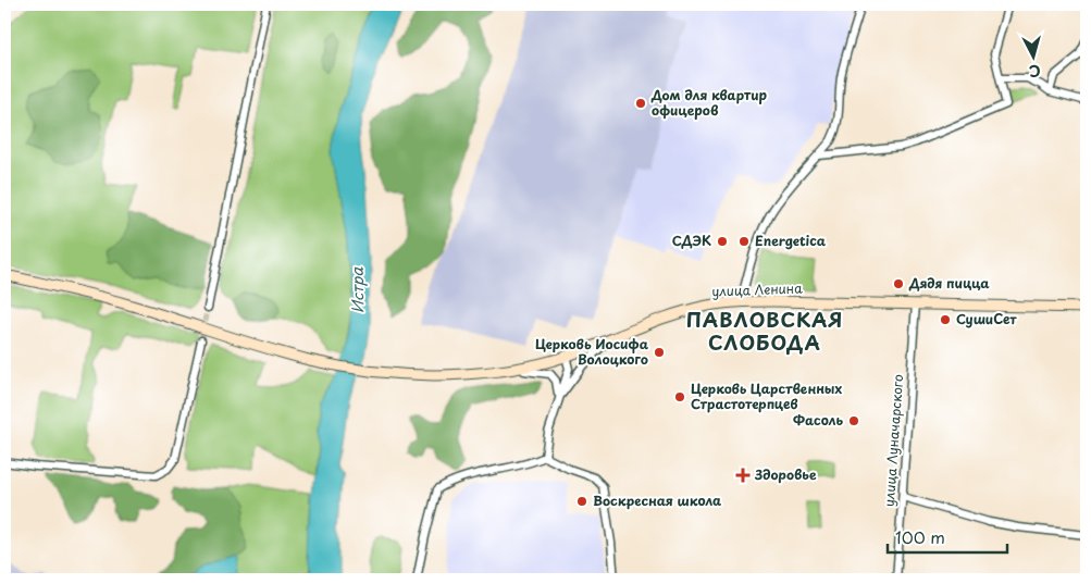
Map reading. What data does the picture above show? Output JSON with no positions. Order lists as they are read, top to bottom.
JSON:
{
  "streets": {
    "main road": ["улица Ленина"],
    "street": ["улица Луначарского"]
  },
  "crossings": [
    ["улица Ленина", "улица Луначарского"]
  ],
  "districts": ["ПАВЛОВСКАЯ СЛОБОДА"],
  "water": ["Истра"],
  "places": {
    "other": [
      "Дом для квартир офицеров",
      "СДЭК",
      "Energetica",
      "Дядя пицца",
      "СушиСет",
      "Церковь Иосифа Волоцкого",
      "Церковь Царственных Страстотерпцев",
      "Фасоль",
      "Воскресная школа"
    ],
    "health": ["Здоровье"]
  },
  "scale_bar": "100 m",
  "north": "bottom"
}
